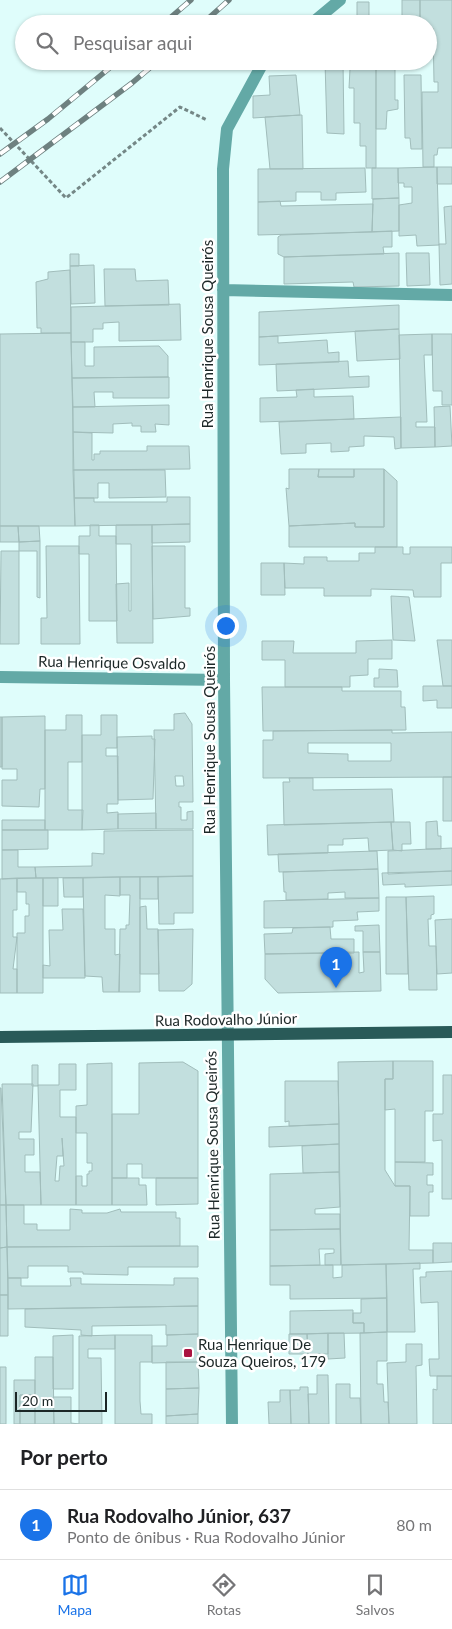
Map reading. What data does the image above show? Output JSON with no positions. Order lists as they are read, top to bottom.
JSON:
{
  "streets": {
    "main road": ["Rua Rodovalho Júnior"],
    "street": ["Rua Henrique Sousa Queirós", "Rua Henrique Osvaldo"]
  },
  "crossings": [
    ["Rua Henrique Sousa Queirós", "Rua Henrique Osvaldo"],
    ["Rua Henrique Sousa Queirós", "Rua Rodovalho Júnior"]
  ],
  "places": {
    "transit": ["Rua Henrique De Souza Queiros, 179"]
  },
  "scale_bar": "20 m",
  "page": {
    "search": "Pesquisar aqui",
    "pins": "1",
    "scale": "20 m",
    "heading": "Por perto",
    "list": [
      {
        "mark": "1",
        "name": "Rua Rodovalho Júnior, 637",
        "note": "Ponto de ônibus · Rua Rodovalho Júnior",
        "value": "80 m"
      }
    ],
    "nav": ["Mapa", "Rotas", "Salvos"]
  }
}
